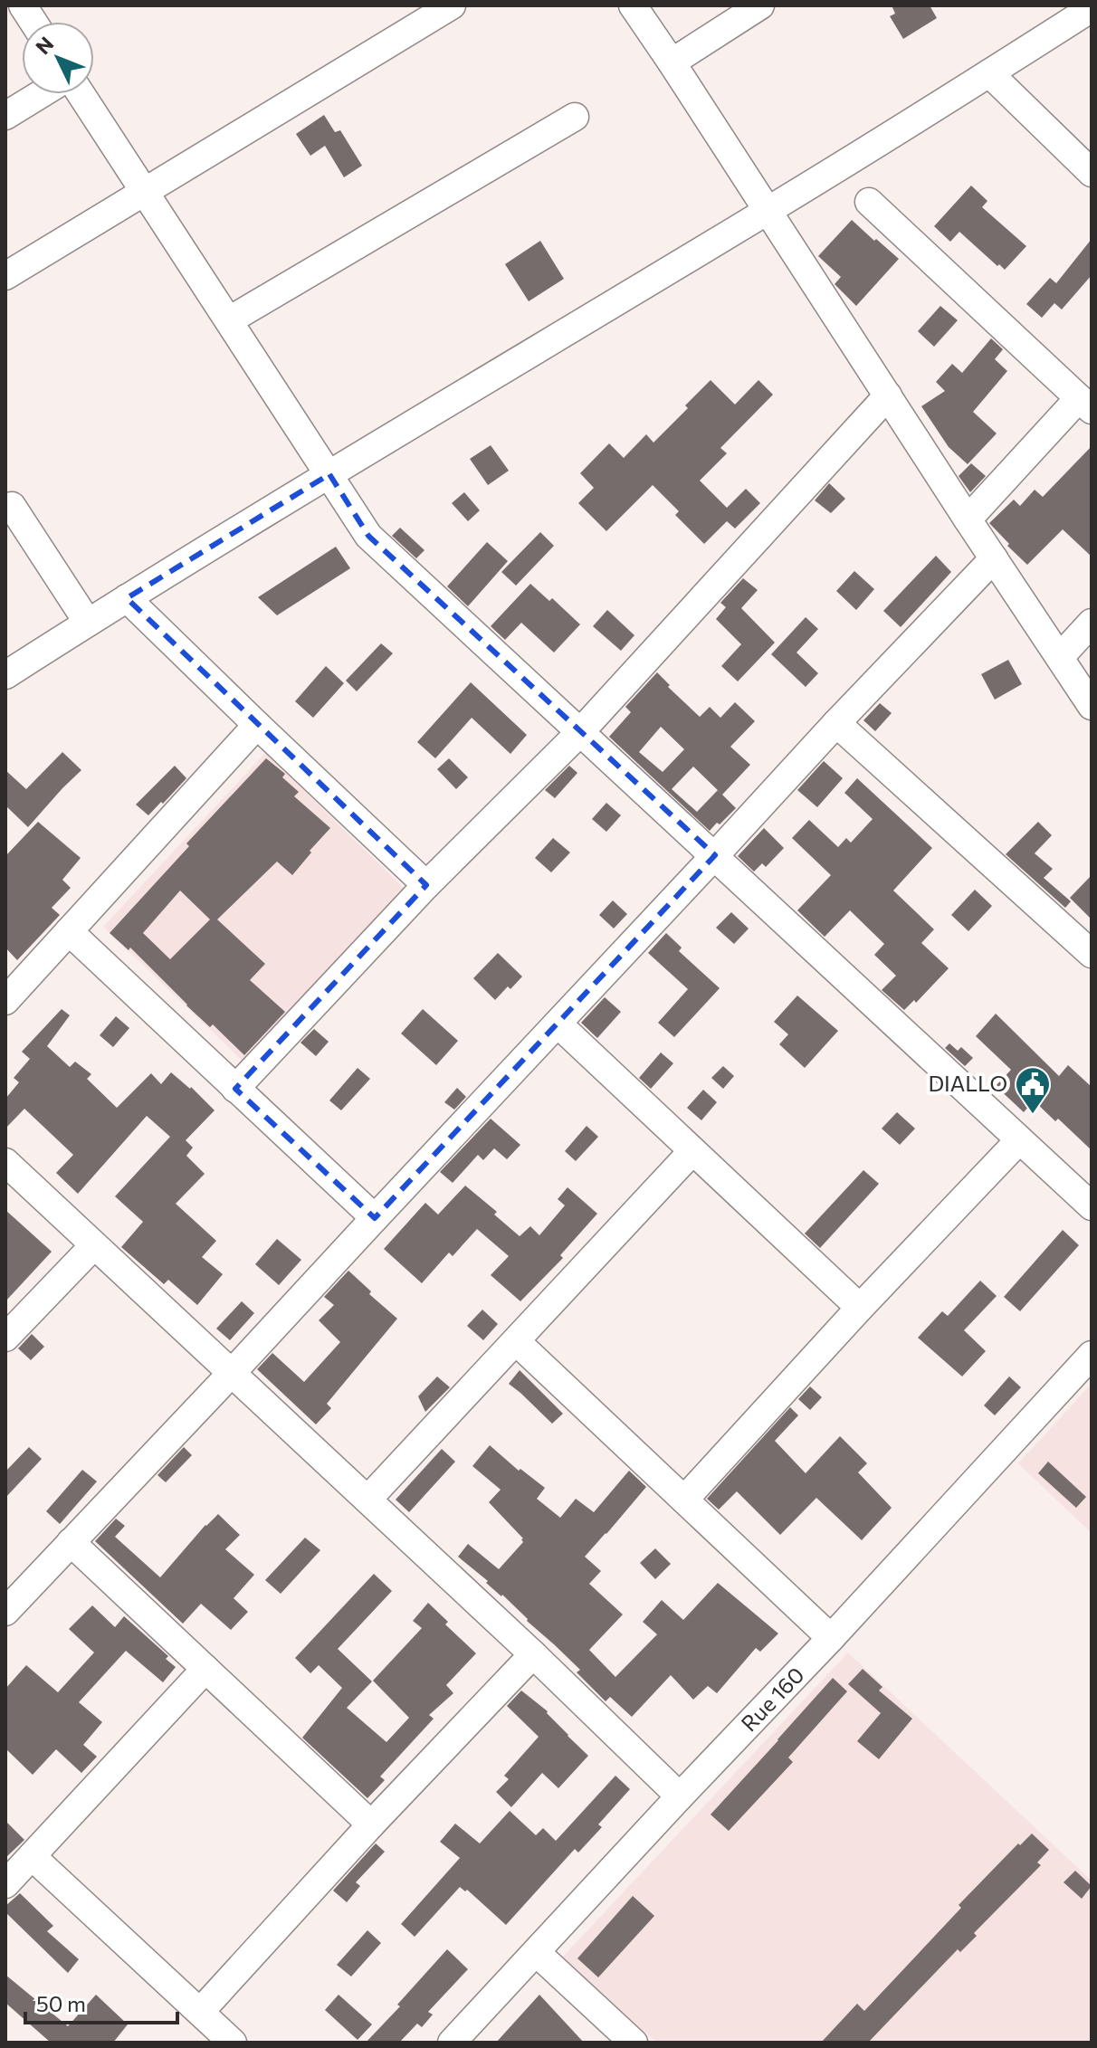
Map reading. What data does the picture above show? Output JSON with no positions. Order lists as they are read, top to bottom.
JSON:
{
  "streets": {
    "street": ["Rue 160"]
  },
  "places": {
    "public building": ["DIALLO"]
  },
  "scale_bar": "50 m",
  "north": "top left"
}
